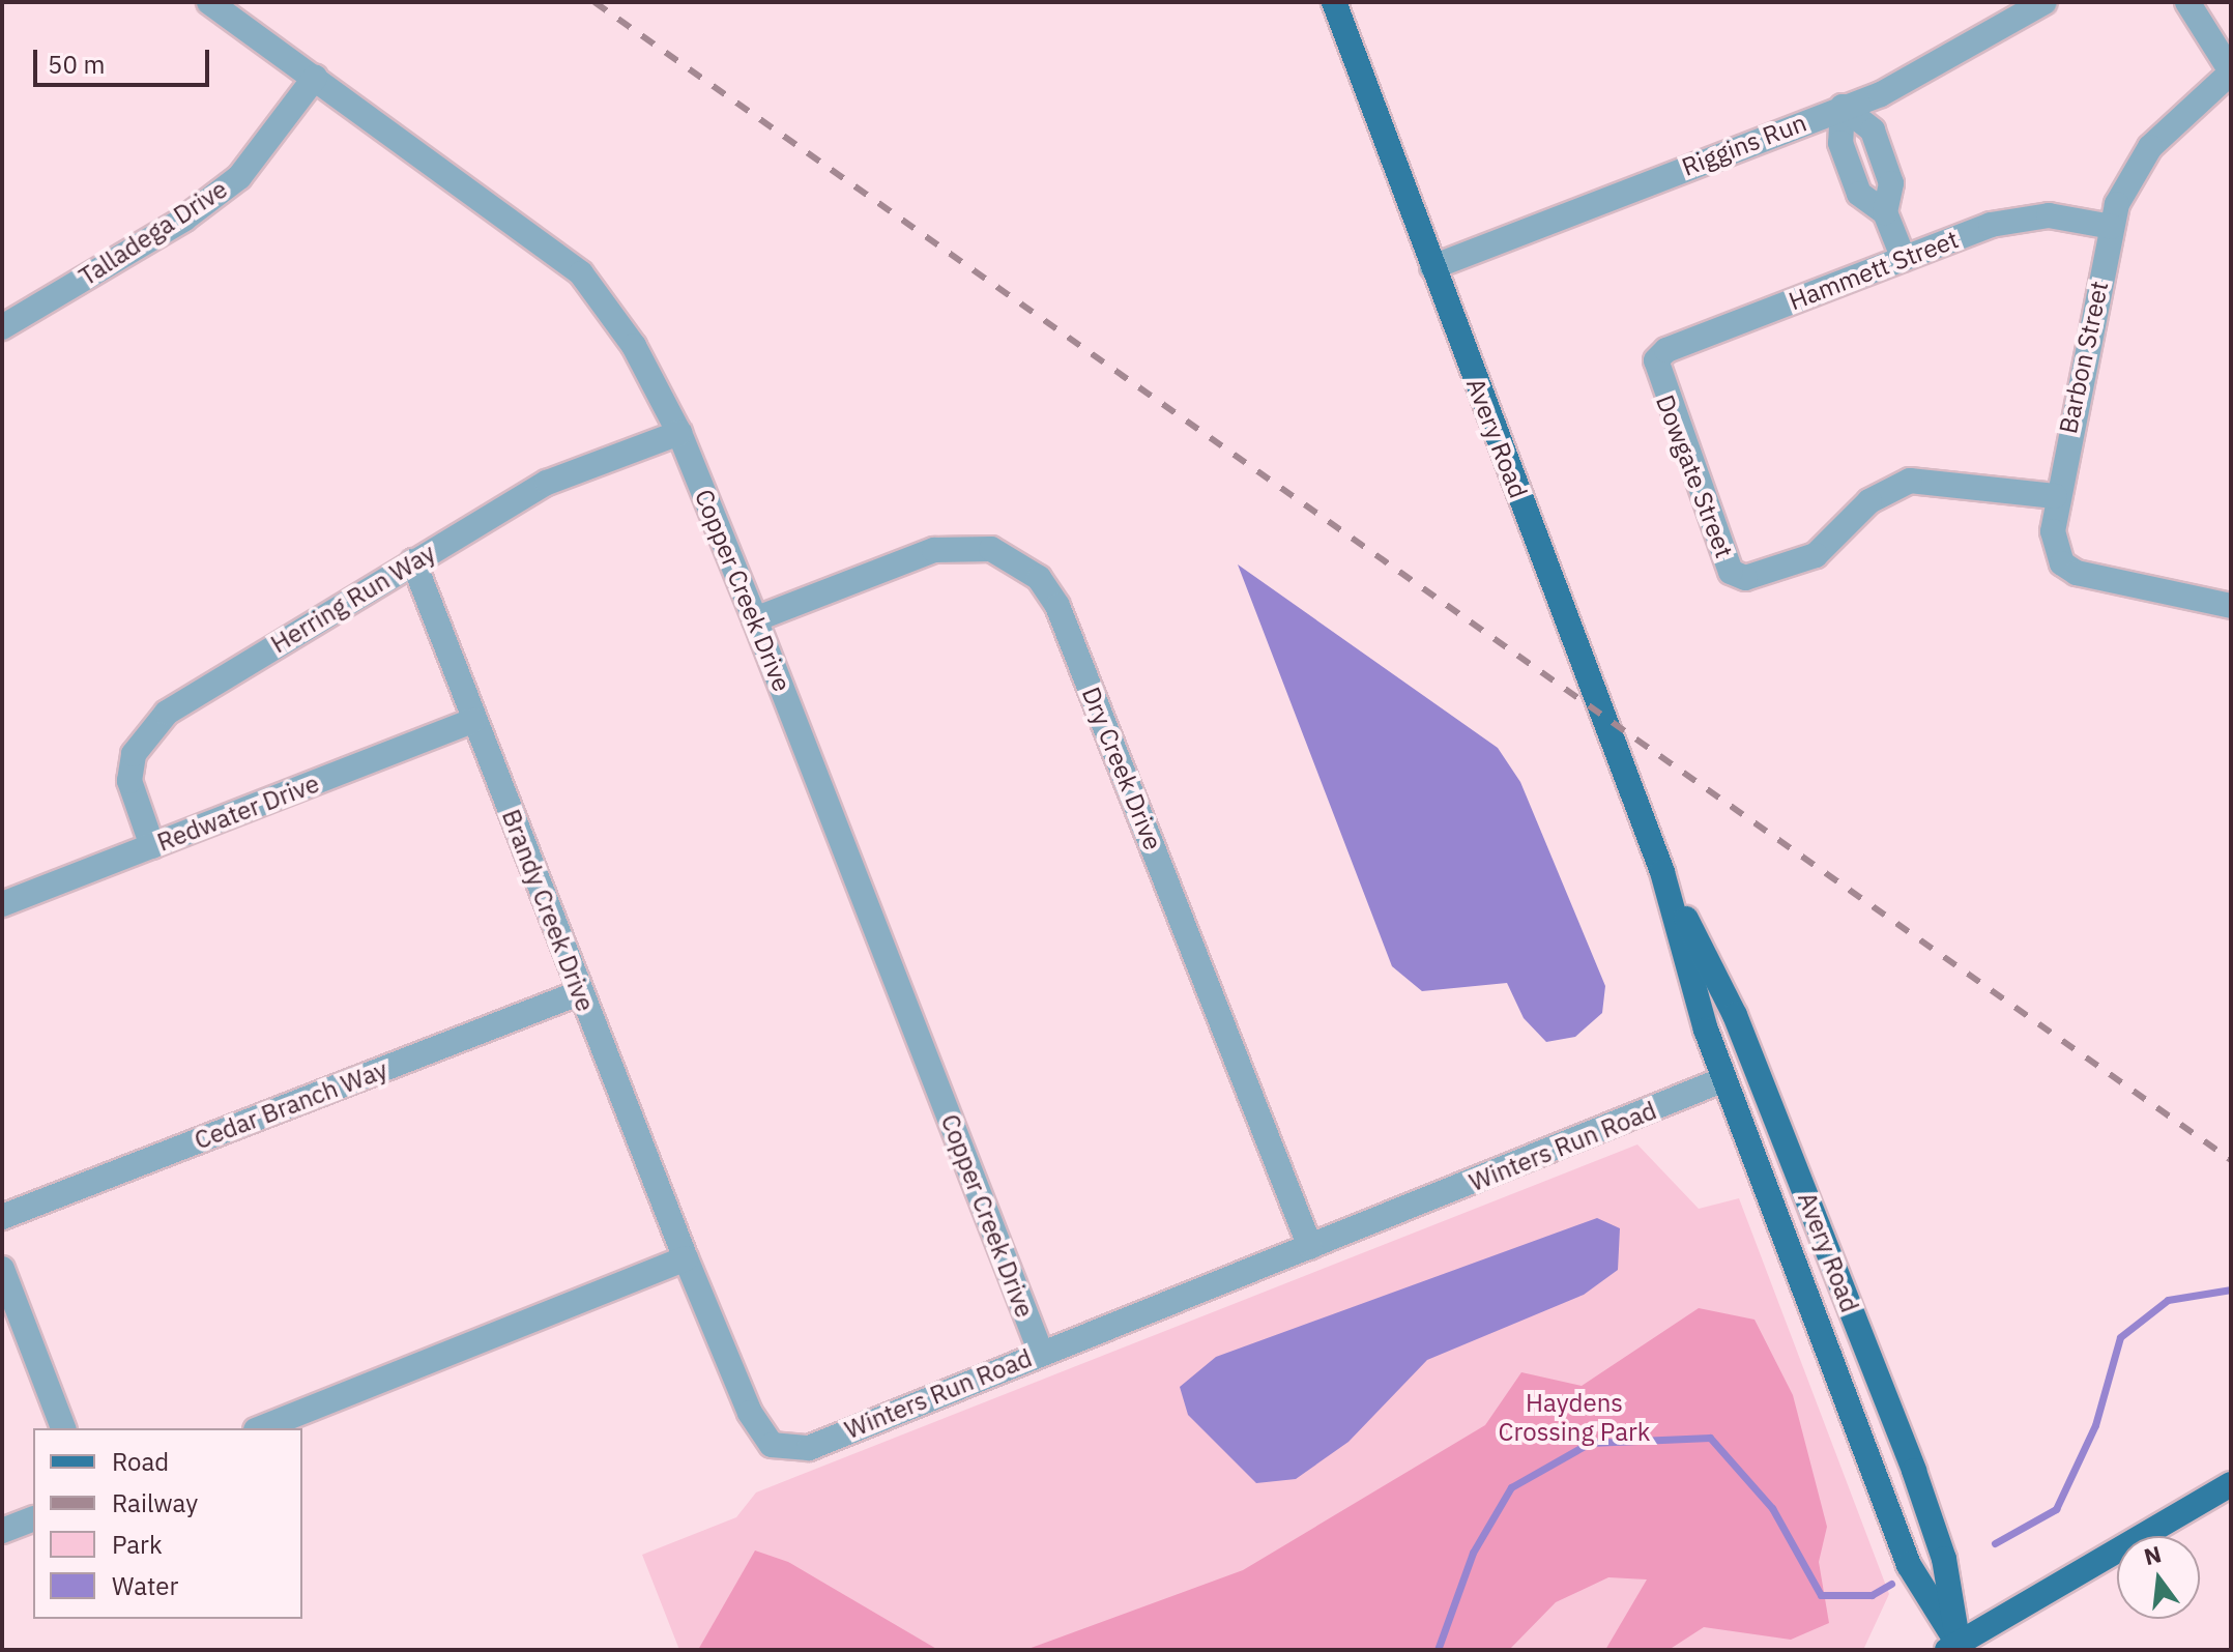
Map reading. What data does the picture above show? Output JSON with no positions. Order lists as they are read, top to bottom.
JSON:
{
  "streets": {
    "main road": ["Avery Road"],
    "street": [
      "Riggins Run",
      "Talladega Drive",
      "Hammett Street",
      "Barbon Street",
      "Dowgate Street",
      "Copper Creek Drive",
      "Herring Run Way",
      "Dry Creek Drive",
      "Redwater Drive",
      "Brandy Creek Drive",
      "Cedar Branch Way",
      "Winters Run Road"
    ]
  },
  "crossings": [
    ["Riggins Run", "Avery Road"],
    ["Talladega Drive", "Copper Creek Drive"],
    ["Hammett Street", "Barbon Street"],
    ["Hammett Street", "Dowgate Street"],
    ["Barbon Street", "Dowgate Street"],
    ["Avery Road", "Winters Run Road"],
    ["Copper Creek Drive", "Herring Run Way"],
    ["Copper Creek Drive", "Dry Creek Drive"],
    ["Copper Creek Drive", "Winters Run Road"],
    ["Herring Run Way", "Redwater Drive"],
    ["Herring Run Way", "Brandy Creek Drive"],
    ["Dry Creek Drive", "Winters Run Road"],
    ["Redwater Drive", "Brandy Creek Drive"],
    ["Brandy Creek Drive", "Cedar Branch Way"],
    ["Brandy Creek Drive", "Winters Run Road"]
  ],
  "parks": ["Haydens Crossing Park"],
  "legend": [
    "Road",
    "Railway",
    "Park",
    "Water"
  ],
  "scale_bar": "50 m",
  "north": "top"
}
